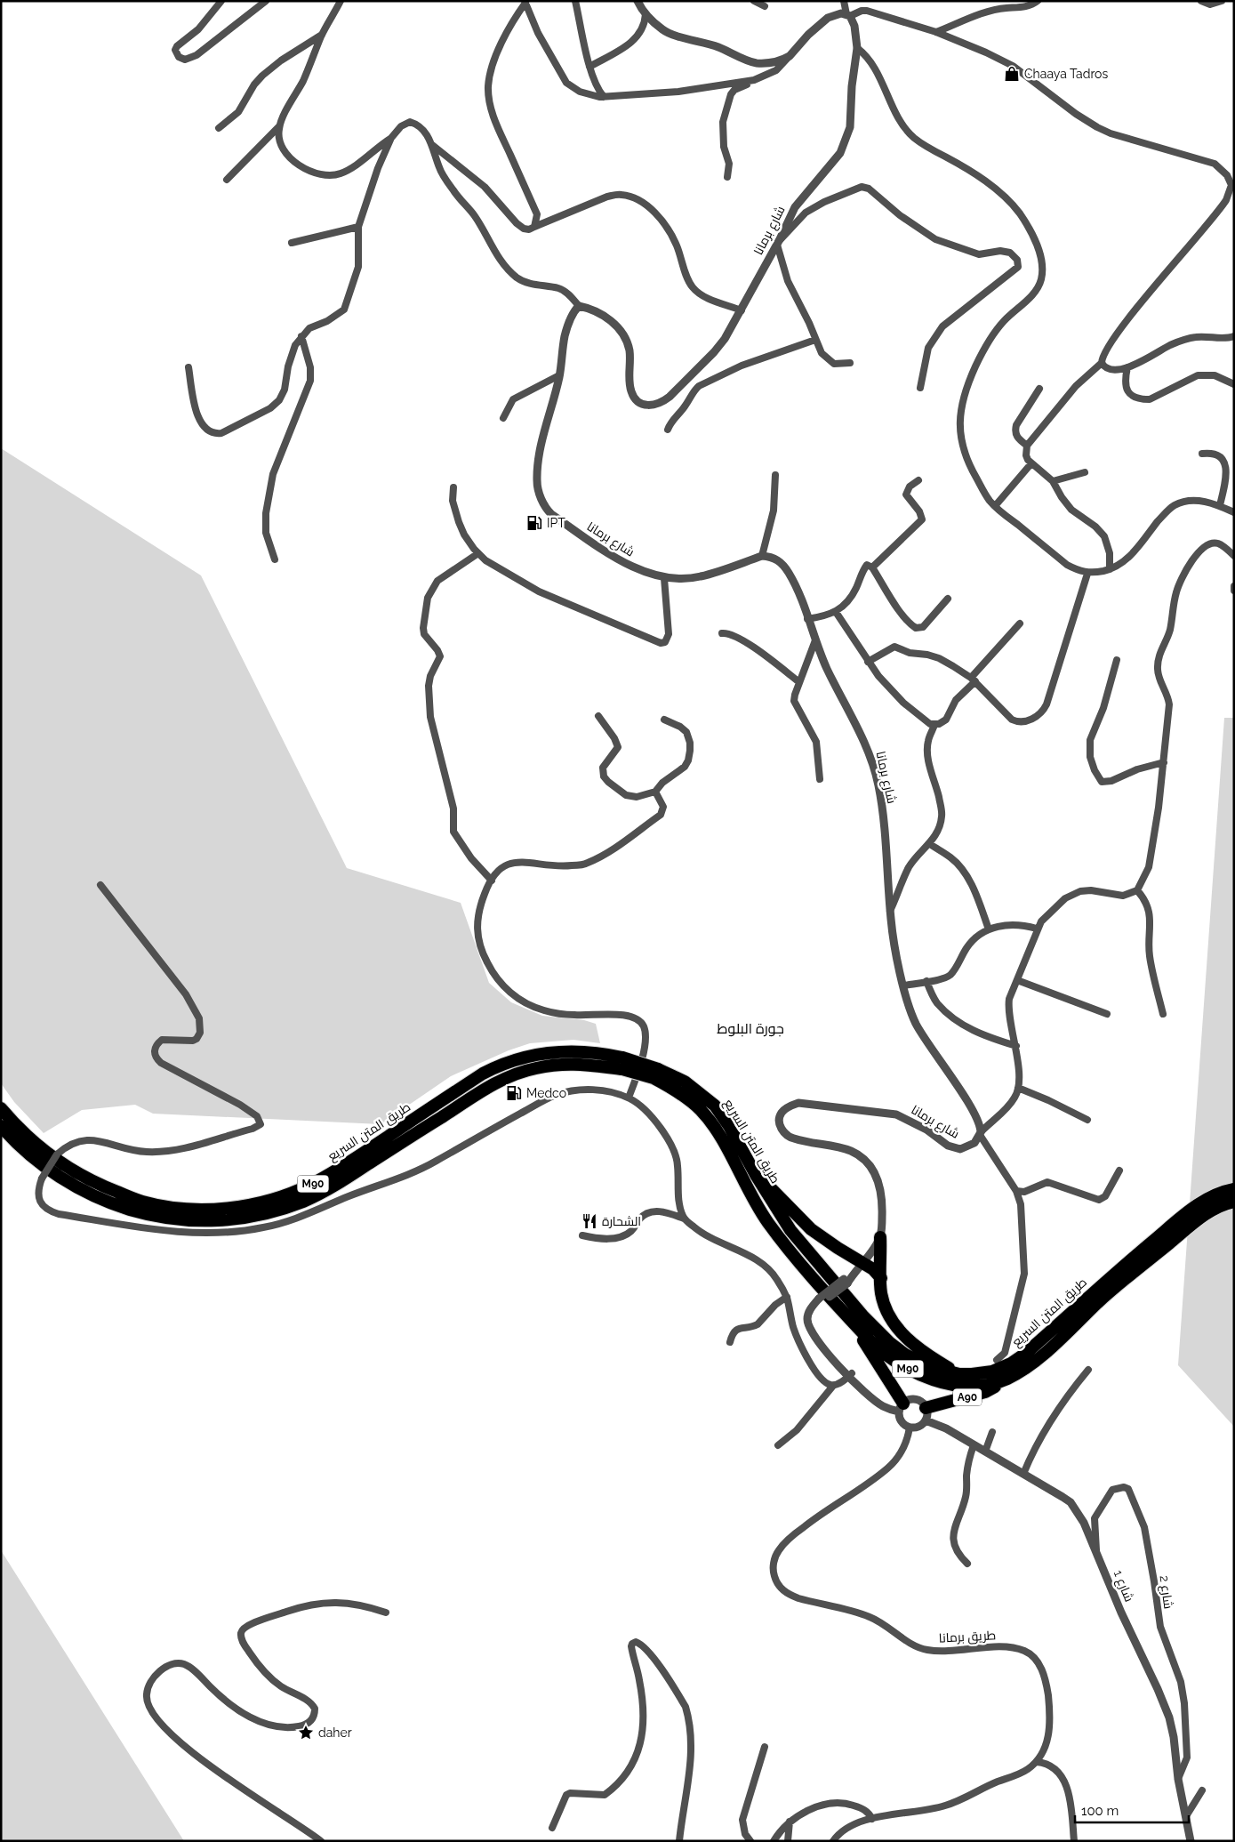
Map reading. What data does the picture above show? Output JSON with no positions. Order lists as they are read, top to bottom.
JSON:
{
  "streets": {
    "highway": ["طريق المتن السريع", "M90", "A90"],
    "street": [
      "شارع برمانا",
      "شارع 1",
      "شارع 2",
      "طريق برمانا"
    ]
  },
  "crossings": [
    ["طريق المتن السريع", "A90"],
    ["A90", "شارع 1"],
    ["A90", "طريق برمانا"],
    ["شارع 1", "شارع 2"],
    ["شارع 1", "طريق برمانا"]
  ],
  "districts": ["جورة البلوط"],
  "places": {
    "shop": ["Chaaya Tadros"],
    "fuel station": ["IPT", "Medco"],
    "restaurant": ["الشحارة"],
    "place": ["daher"]
  },
  "scale_bar": "100 m"
}
